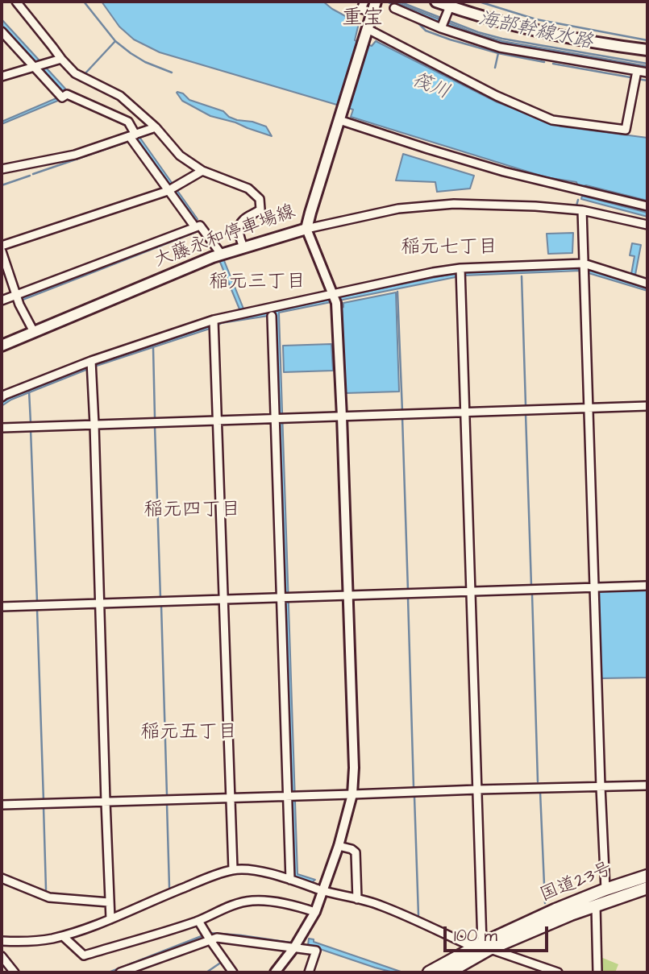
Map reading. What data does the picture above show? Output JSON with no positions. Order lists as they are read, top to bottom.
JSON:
{
  "streets": {
    "highway": ["国道23号"],
    "main road": ["大藤永和停車場線"]
  },
  "districts": [
    "重宝",
    "稲元七丁目",
    "稲元三丁目",
    "稲元四丁目",
    "稲元五丁目"
  ],
  "water": ["海部幹線水路", "筏川"],
  "scale_bar": "100 m"
}
